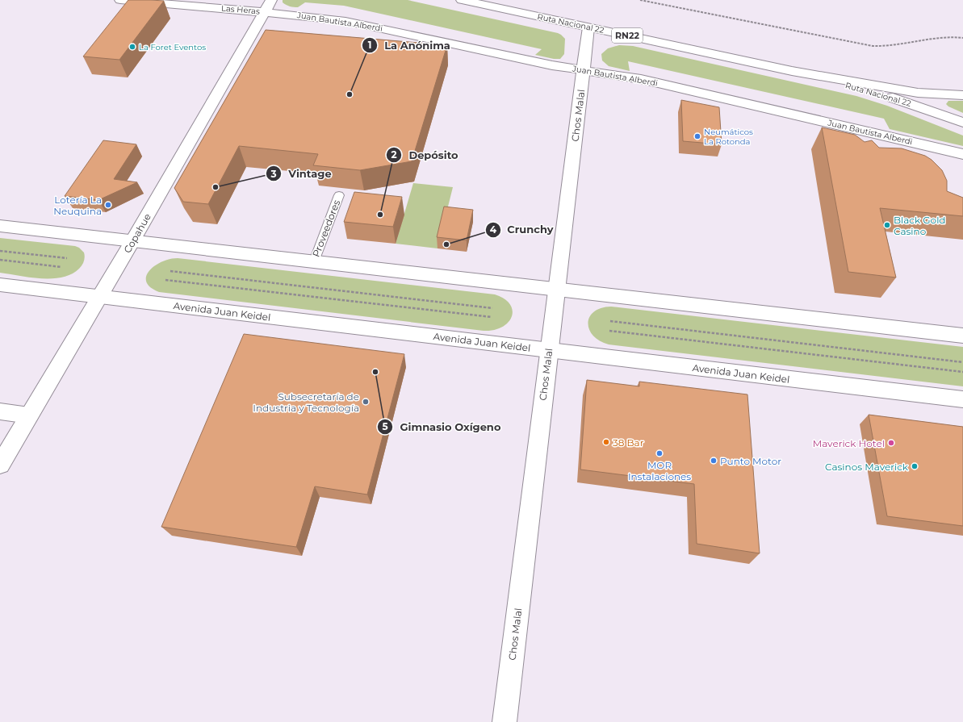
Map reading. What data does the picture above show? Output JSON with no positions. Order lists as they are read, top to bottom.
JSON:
{
  "streets": {
    "main road": [
      "Las Heras",
      "Juan Bautista Alberdi",
      "Ruta Nacional 22",
      "RN22",
      "Chos Malal",
      "Copahue",
      "Avenida Juan Keidel"
    ],
    "lane": ["Proveedores"]
  },
  "crossings": [
    ["Las Heras", "Juan Bautista Alberdi"],
    ["Las Heras", "Copahue"],
    ["Juan Bautista Alberdi", "Chos Malal"],
    ["Juan Bautista Alberdi", "Copahue"],
    ["Ruta Nacional 22", "Chos Malal"],
    ["Chos Malal", "Avenida Juan Keidel"],
    ["Copahue", "Avenida Juan Keidel"]
  ],
  "places": [
    "La Foret Eventos",
    "La Anónima",
    "Neumáticos La Rotonda",
    "Vintage",
    "Lotería La Neuquina",
    "Depósito",
    "Black Gold Casino",
    "Crunchy",
    "Gimnasio Oxígeno",
    "Subsecretaría de Industria y Tecnología",
    "38 Bar",
    "Maverick Hotel",
    "MOR Instalaciones",
    "Punto Motor",
    "Casinos Maverick"
  ]
}
